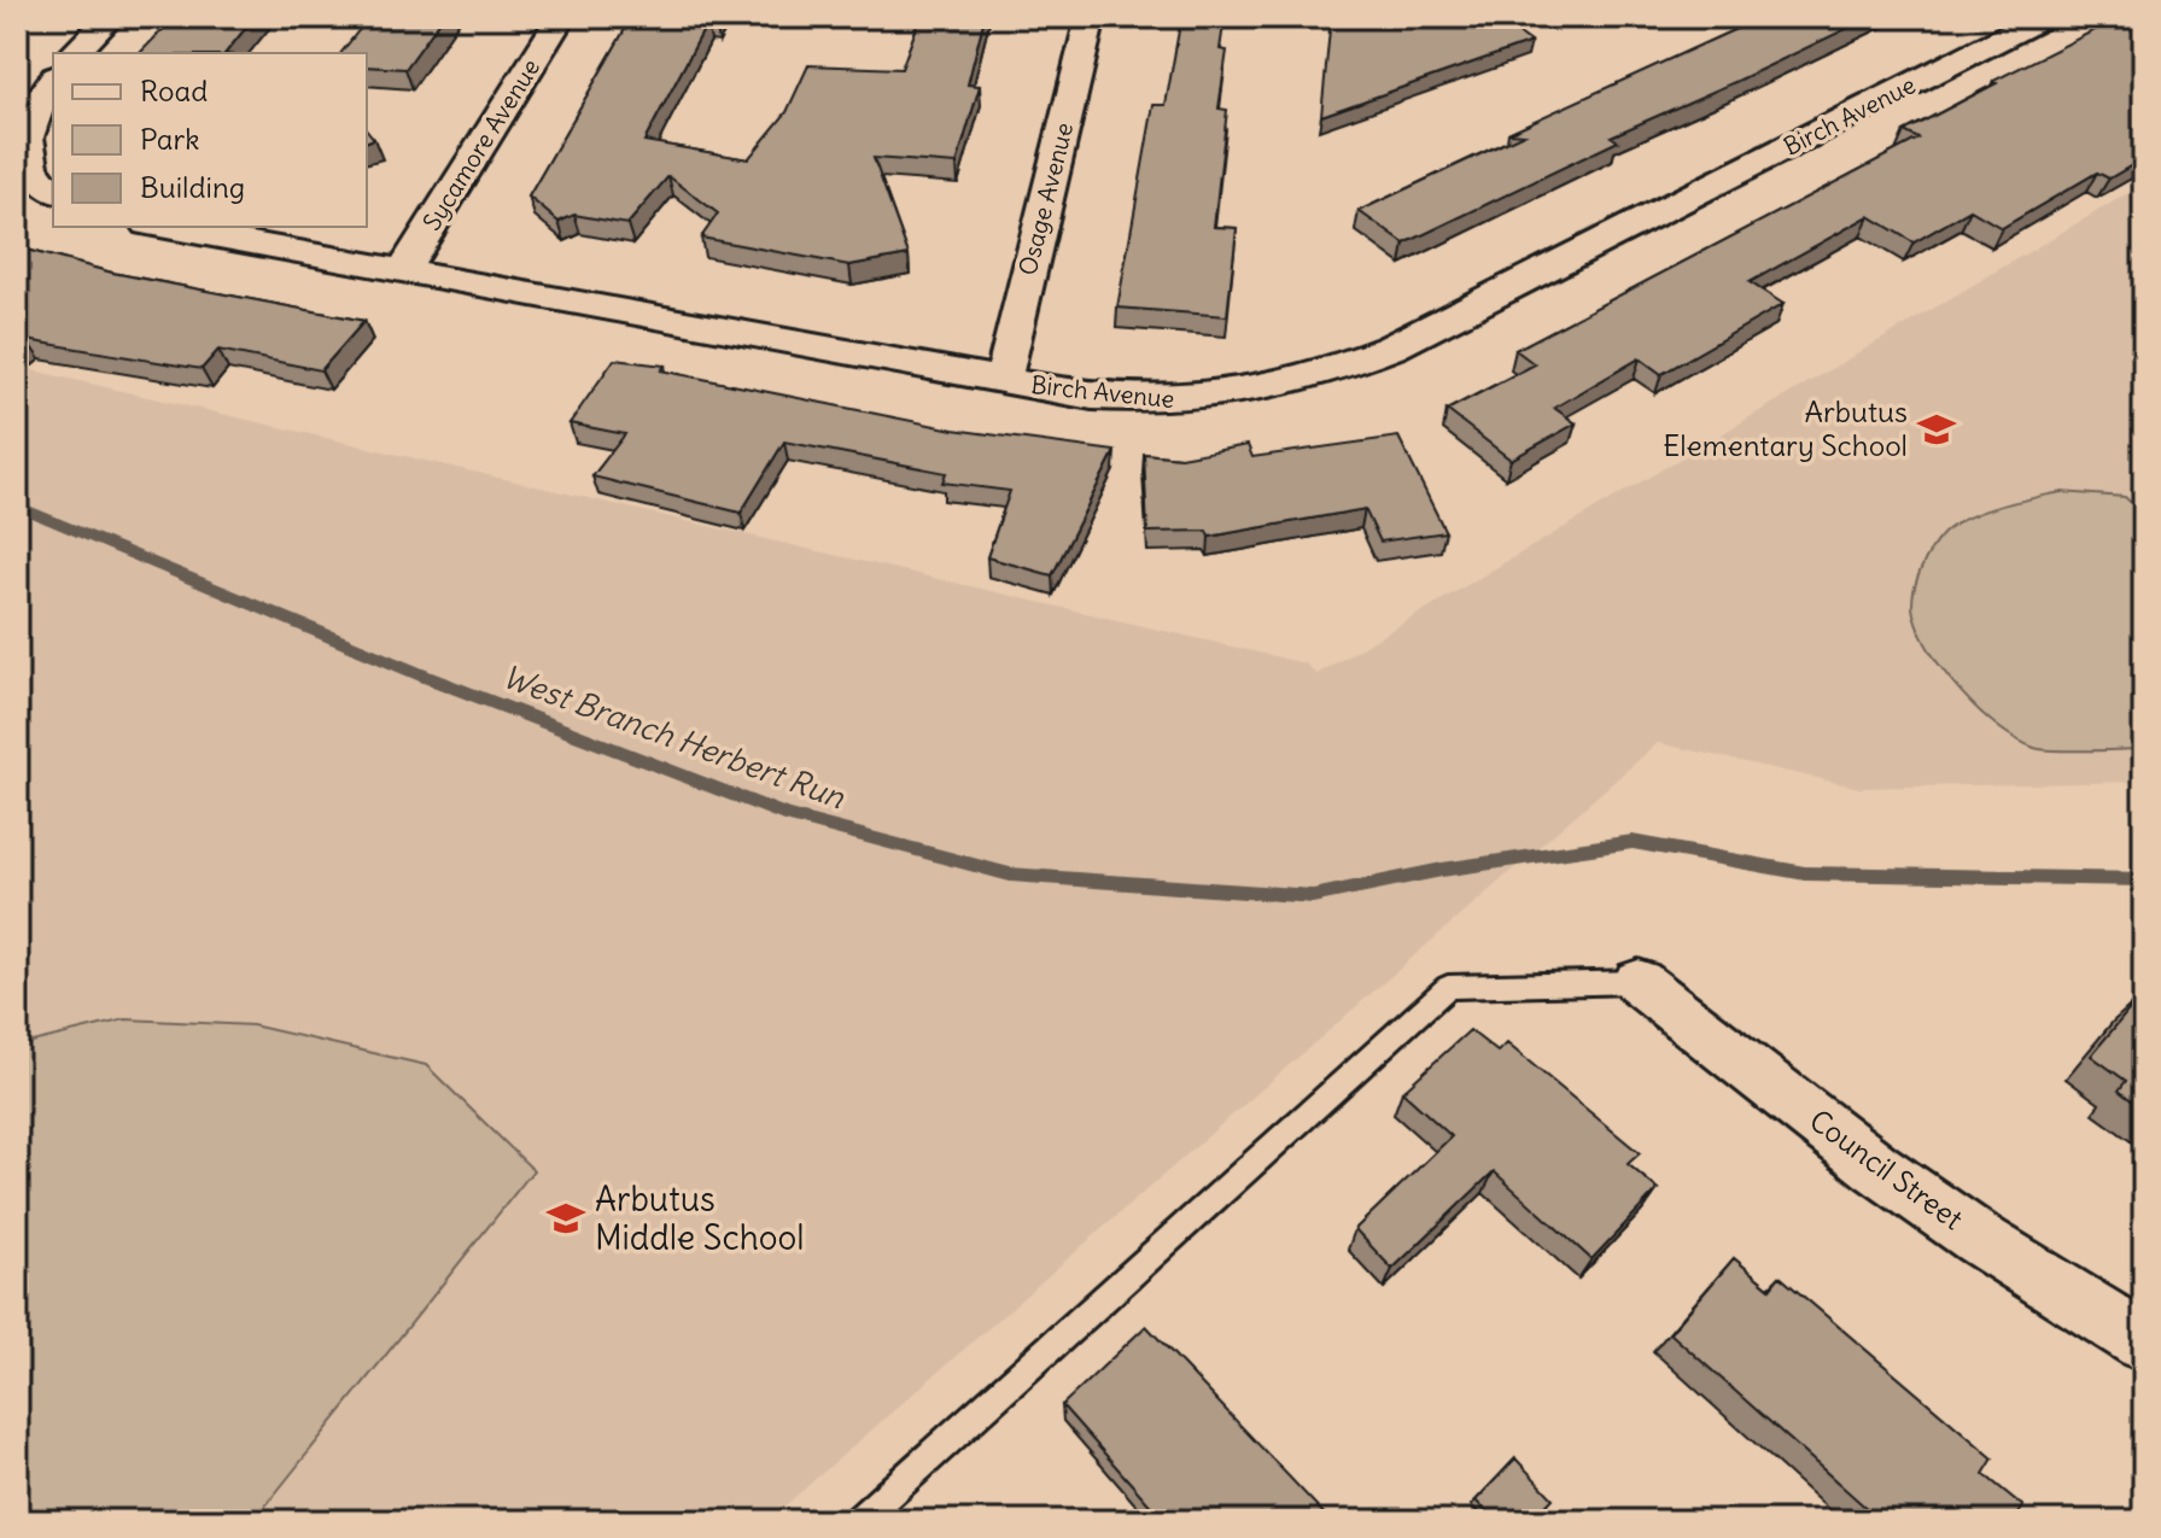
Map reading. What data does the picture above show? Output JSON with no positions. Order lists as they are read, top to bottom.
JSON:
{
  "streets": {
    "street": [
      "Birch Avenue",
      "Sycamore Avenue",
      "Osage Avenue",
      "Council Street"
    ]
  },
  "crossings": [
    ["Birch Avenue", "Sycamore Avenue"],
    ["Birch Avenue", "Osage Avenue"]
  ],
  "water": ["West Branch Herbert Run"],
  "places": {
    "school or university": ["Arbutus Elementary School", "Arbutus Middle School"]
  },
  "legend": ["Road", "Park", "Building"]
}
